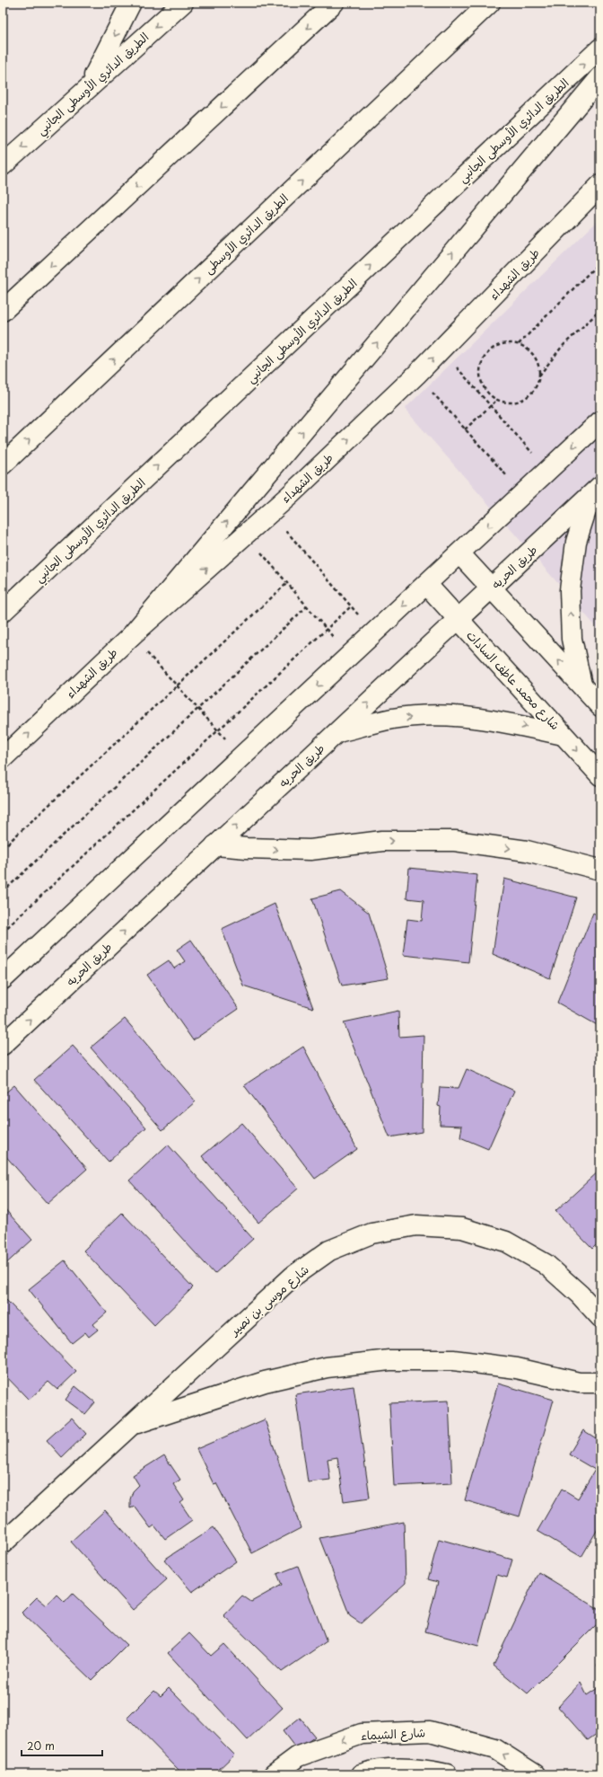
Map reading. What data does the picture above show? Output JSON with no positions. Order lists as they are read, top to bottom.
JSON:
{
  "streets": {
    "main road": [
      "الطريق الدائري الأوسطى الجانبي",
      "الطريق الدائري الأوسطى",
      "طريق الشهداء",
      "طريق الحريه",
      "شارع محمد عاطف السادات",
      "شارع موسى بن نصير",
      "شارع الشيماء"
    ]
  },
  "crossings": [
    ["طريق الحريه", "شارع محمد عاطف السادات"]
  ],
  "scale_bar": "20 m"
}
